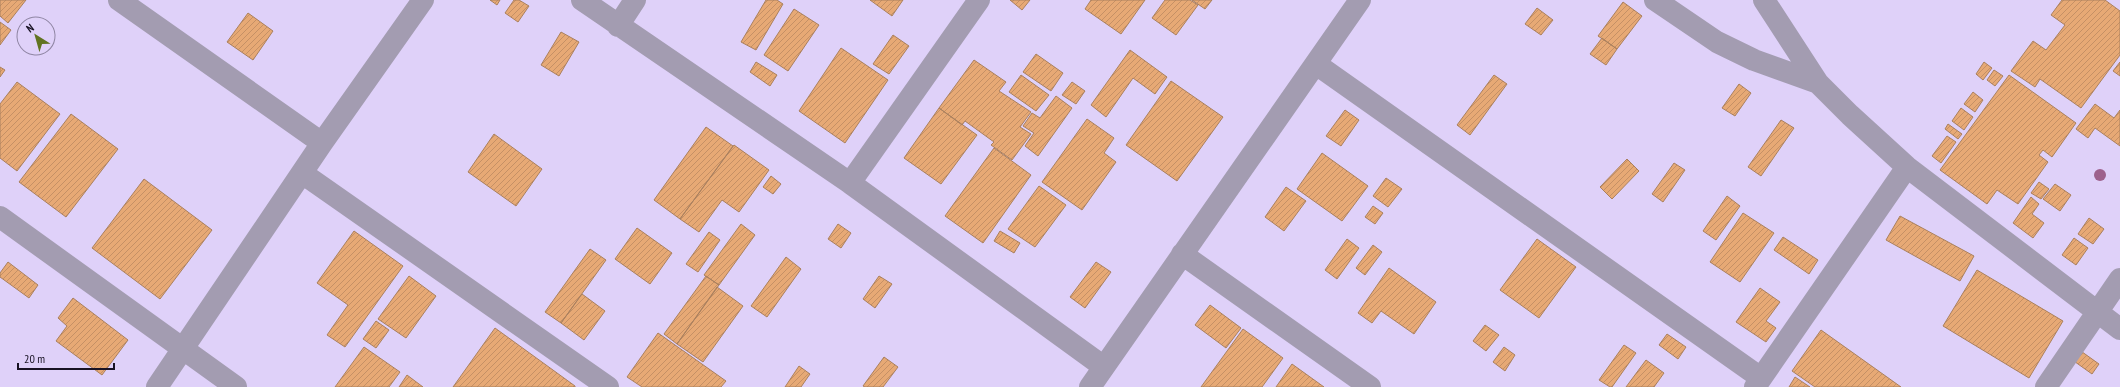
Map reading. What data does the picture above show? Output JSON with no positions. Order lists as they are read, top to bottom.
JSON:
{
  "scale_bar": "20 m",
  "north": "top left"
}
